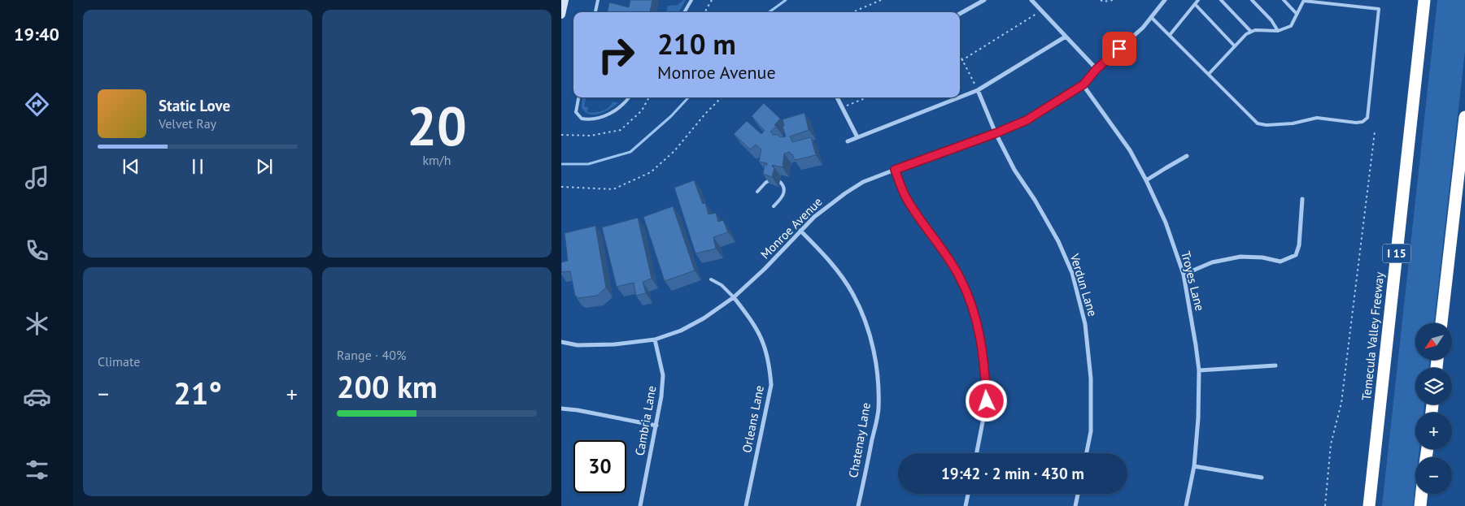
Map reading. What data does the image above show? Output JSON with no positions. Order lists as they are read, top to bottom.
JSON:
{
  "streets": {
    "highway": ["I 15", "Temecula Valley Freeway"],
    "street": [
      "Monroe Avenue",
      "Troyes Lane",
      "Verdun Lane",
      "Orleans Lane",
      "Cambria Lane",
      "Chatenay Lane"
    ]
  },
  "crossings": [
    ["Monroe Avenue", "Troyes Lane"],
    ["Monroe Avenue", "Verdun Lane"],
    ["Monroe Avenue", "Orleans Lane"],
    ["Monroe Avenue", "Cambria Lane"],
    ["Monroe Avenue", "Chatenay Lane"]
  ],
  "north": "bottom left",
  "page": {
    "tabs": "19:40",
    "tile": [
      ["20", "km/h"],
      "Climate",
      ["Range · 40%", "200 km"]
    ],
    "turn": ["210 m", "Monroe Avenue"],
    "song": ["Static Love", "Velvet Ray"],
    "map_buttons": ["+", "−"],
    "heat": ["−", "21°", "+"],
    "limit": "30",
    "trip": "19:42 · 2 min · 430 m"
  }
}
